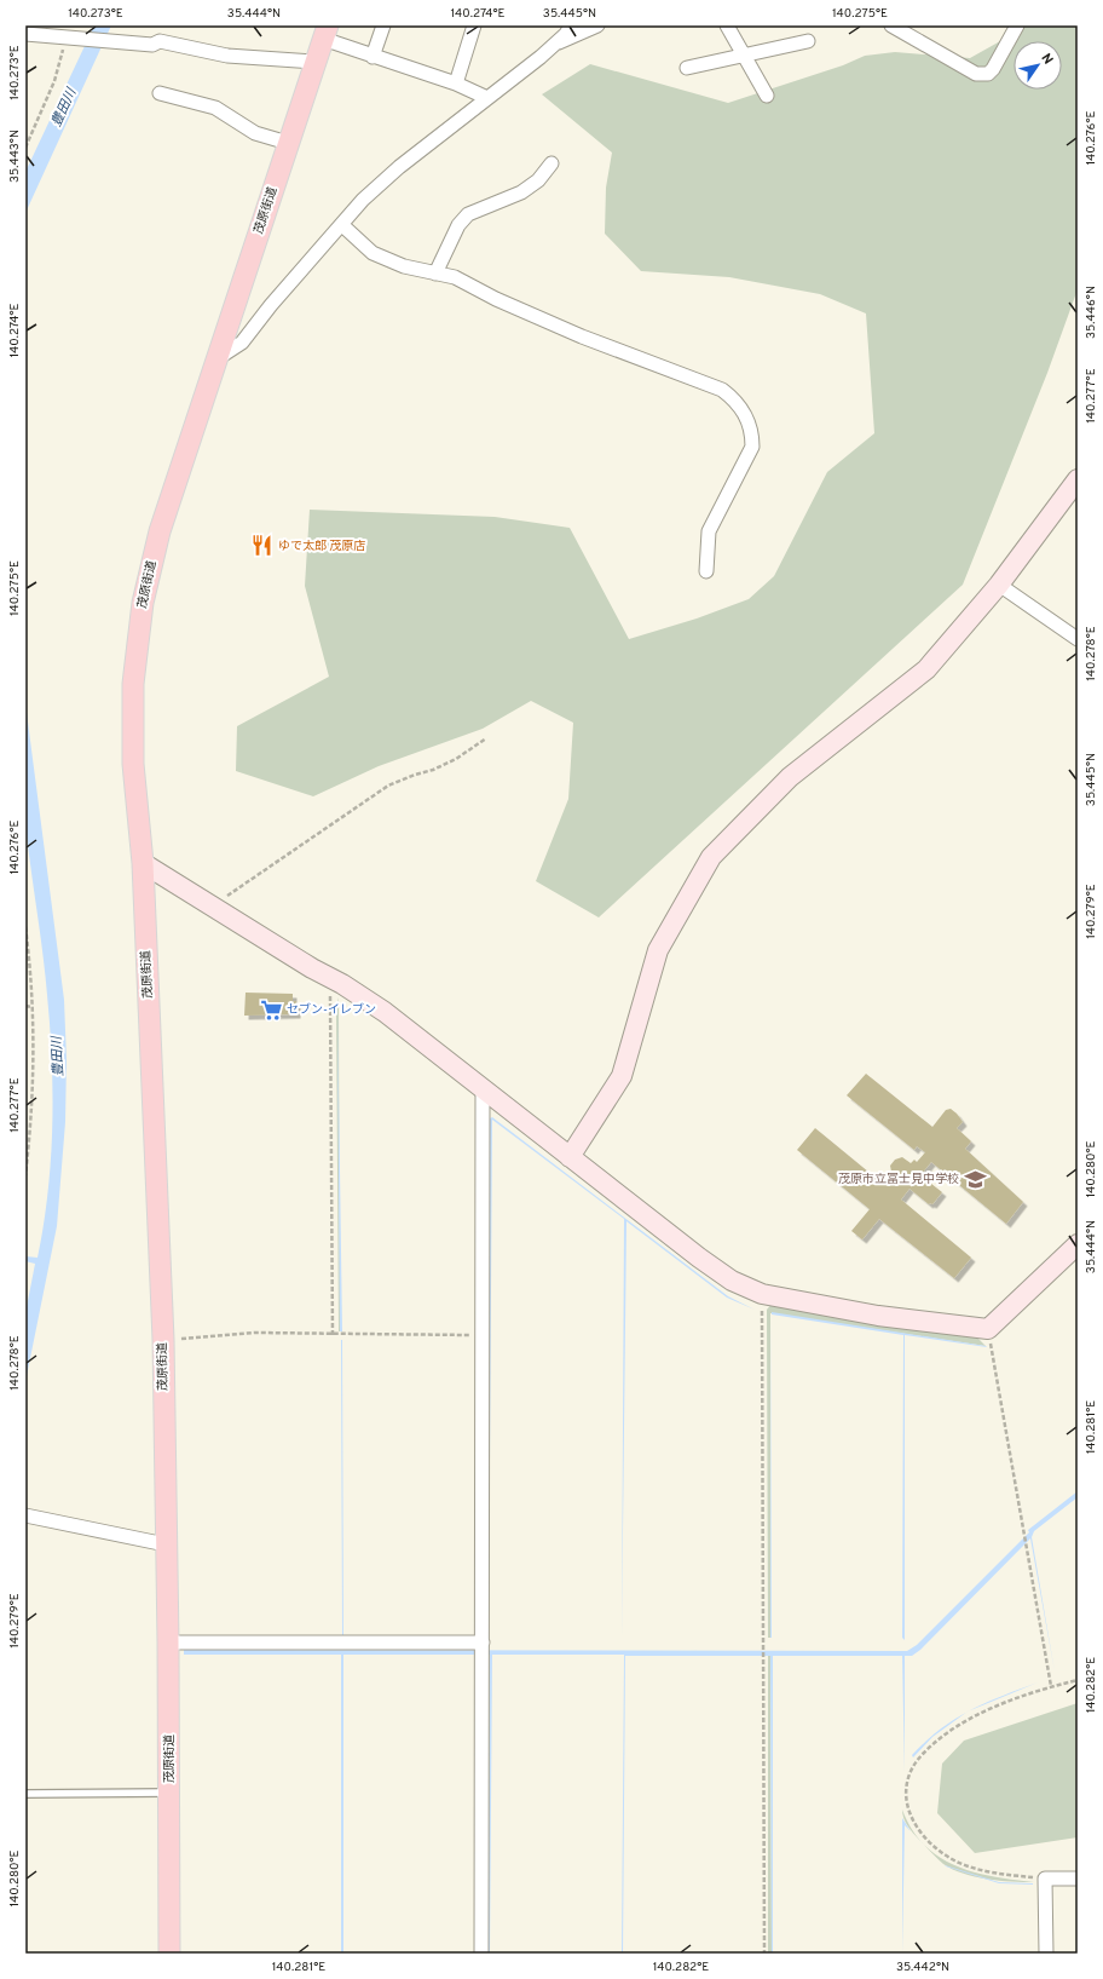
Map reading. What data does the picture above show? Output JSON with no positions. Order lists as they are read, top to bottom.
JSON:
{
  "streets": {
    "main road": ["茂原街道"]
  },
  "water": ["豊田川"],
  "places": {
    "restaurant": ["ゆで太郎 茂原店"],
    "supermarket": ["セブン-イレブン"],
    "school or university": ["茂原市立冨士見中学校"]
  },
  "north": "top right",
  "coordinates": [
    "140.273°E",
    "35.444°N",
    "140.274°E",
    "35.445°N",
    "140.275°E",
    "140.276°E",
    "35.443°N",
    "35.446°N",
    "140.277°E",
    "140.278°E",
    "140.279°E",
    "140.280°E",
    "140.281°E",
    "140.282°E",
    "35.442°N"
  ]
}
